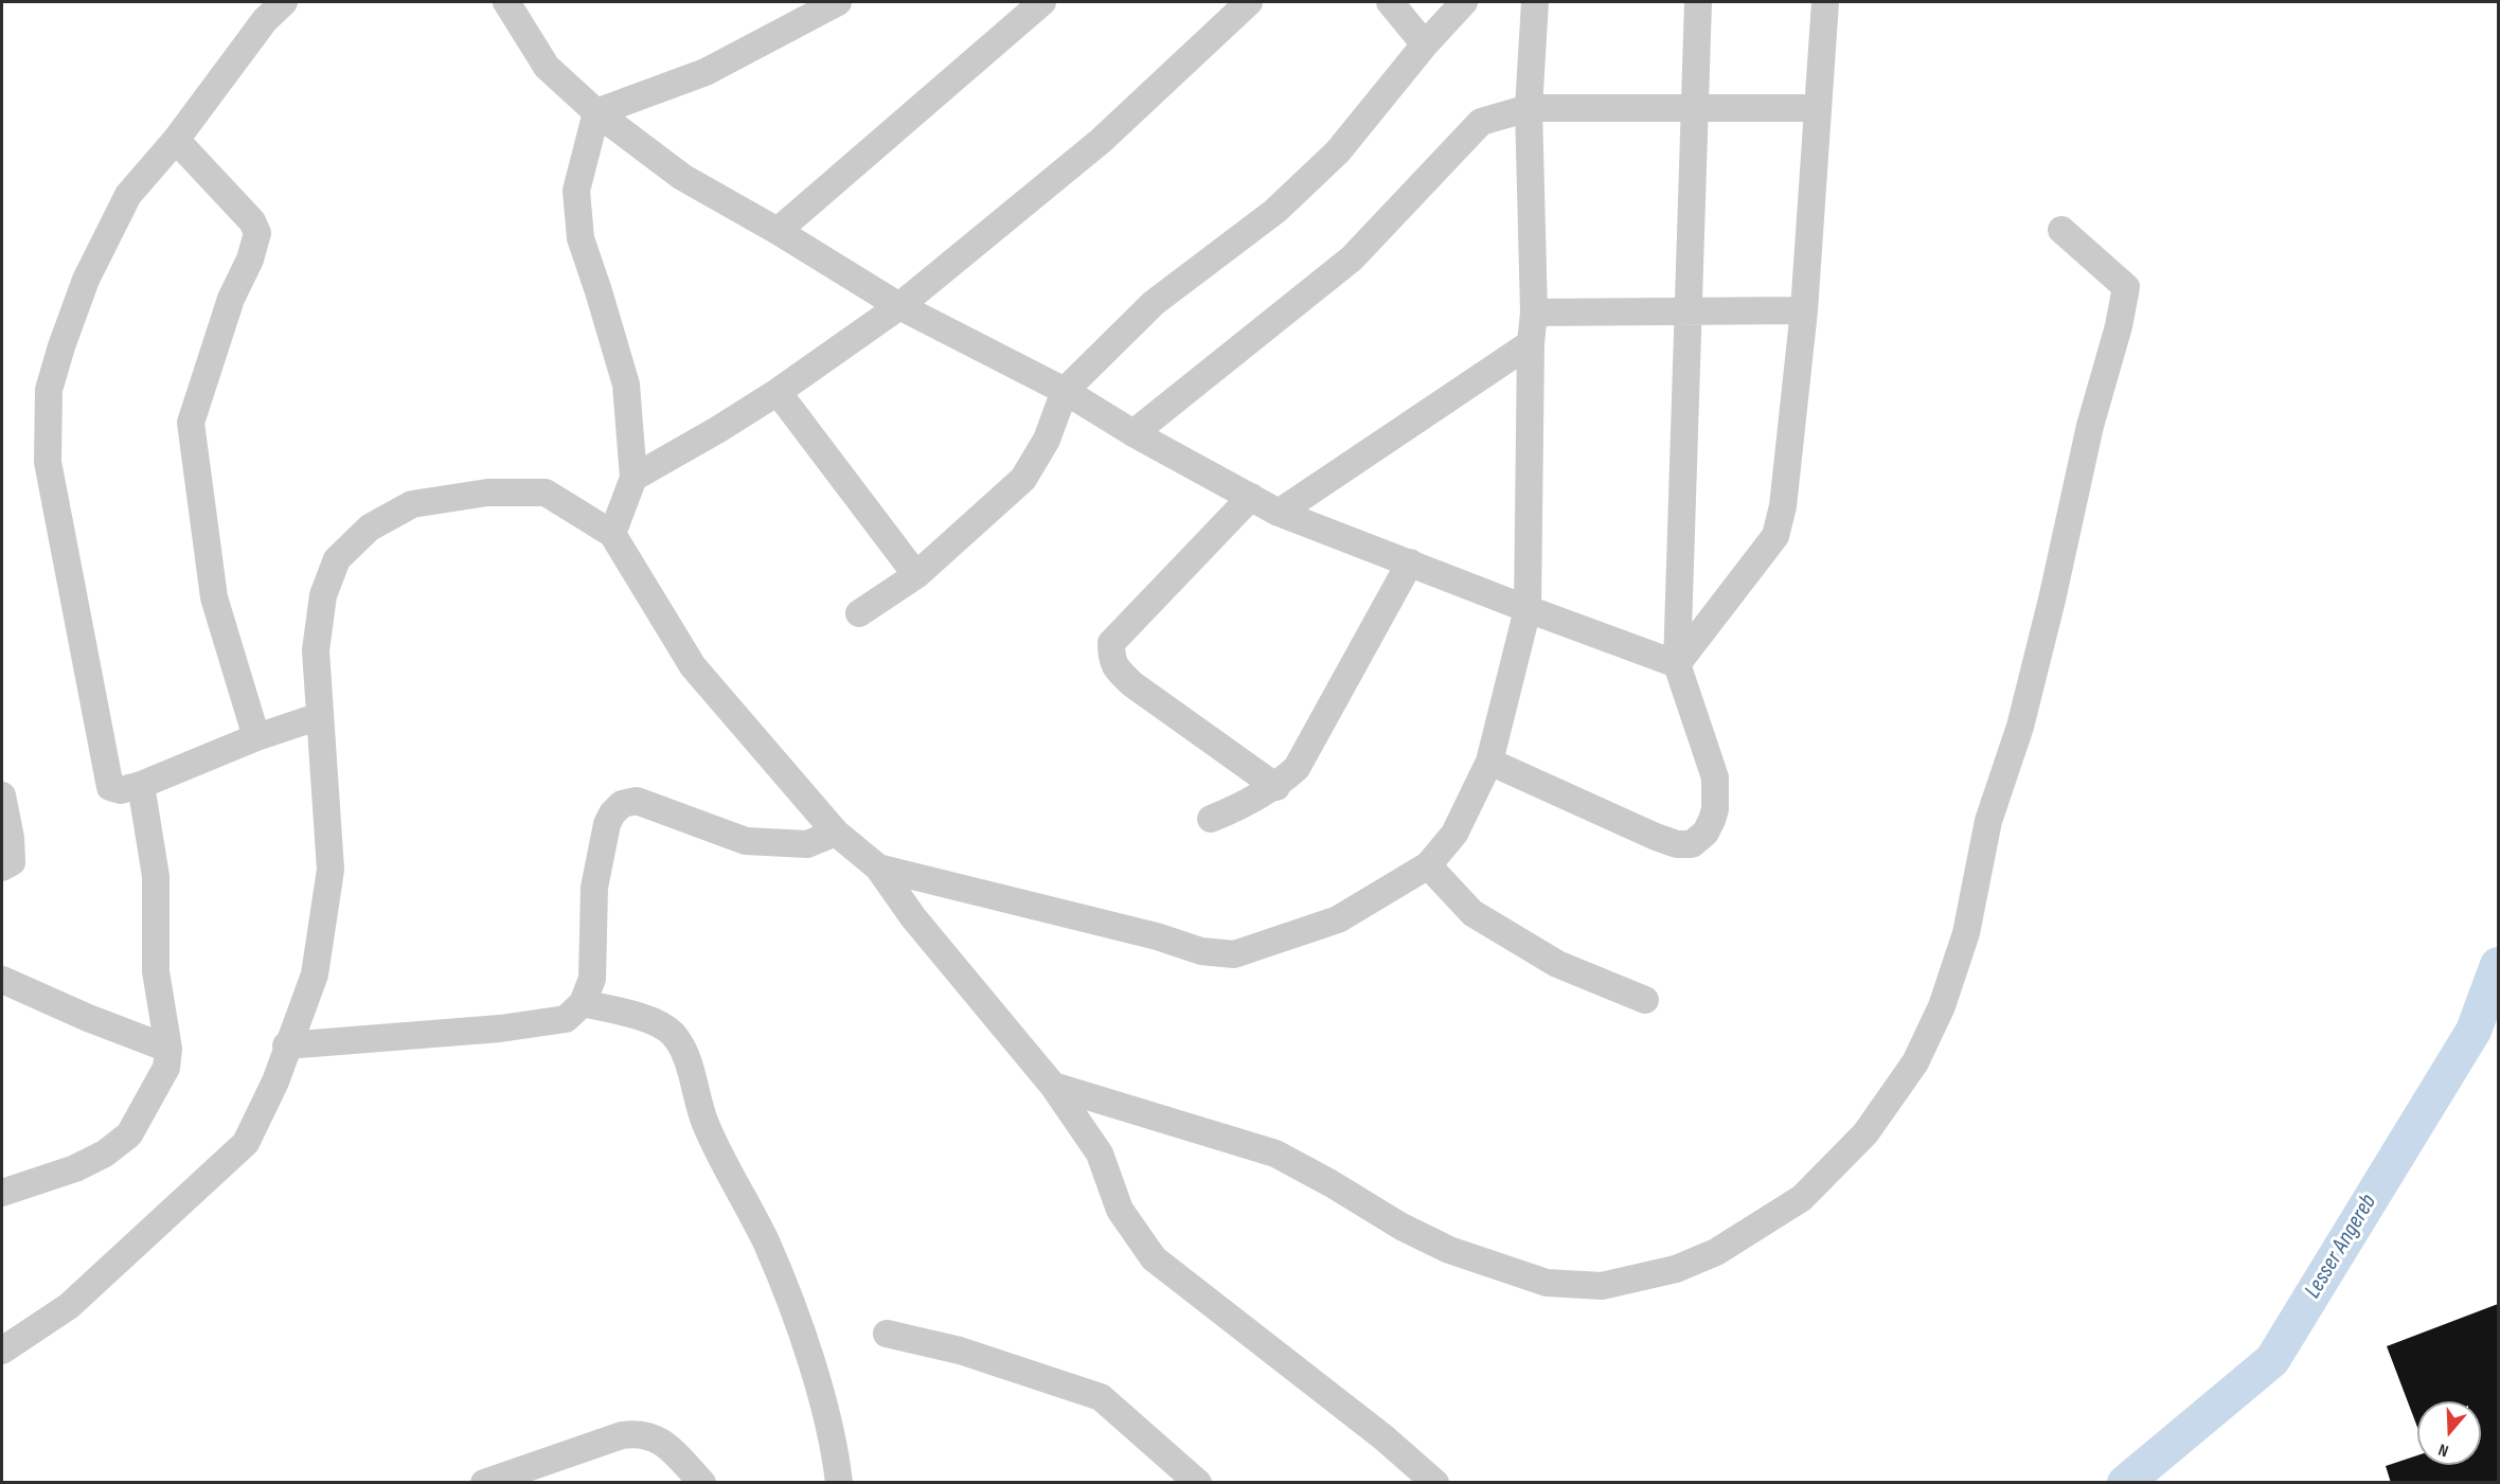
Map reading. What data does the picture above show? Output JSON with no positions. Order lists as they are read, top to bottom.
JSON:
{
  "water": ["Lesser Angereb"],
  "north": "bottom"
}
